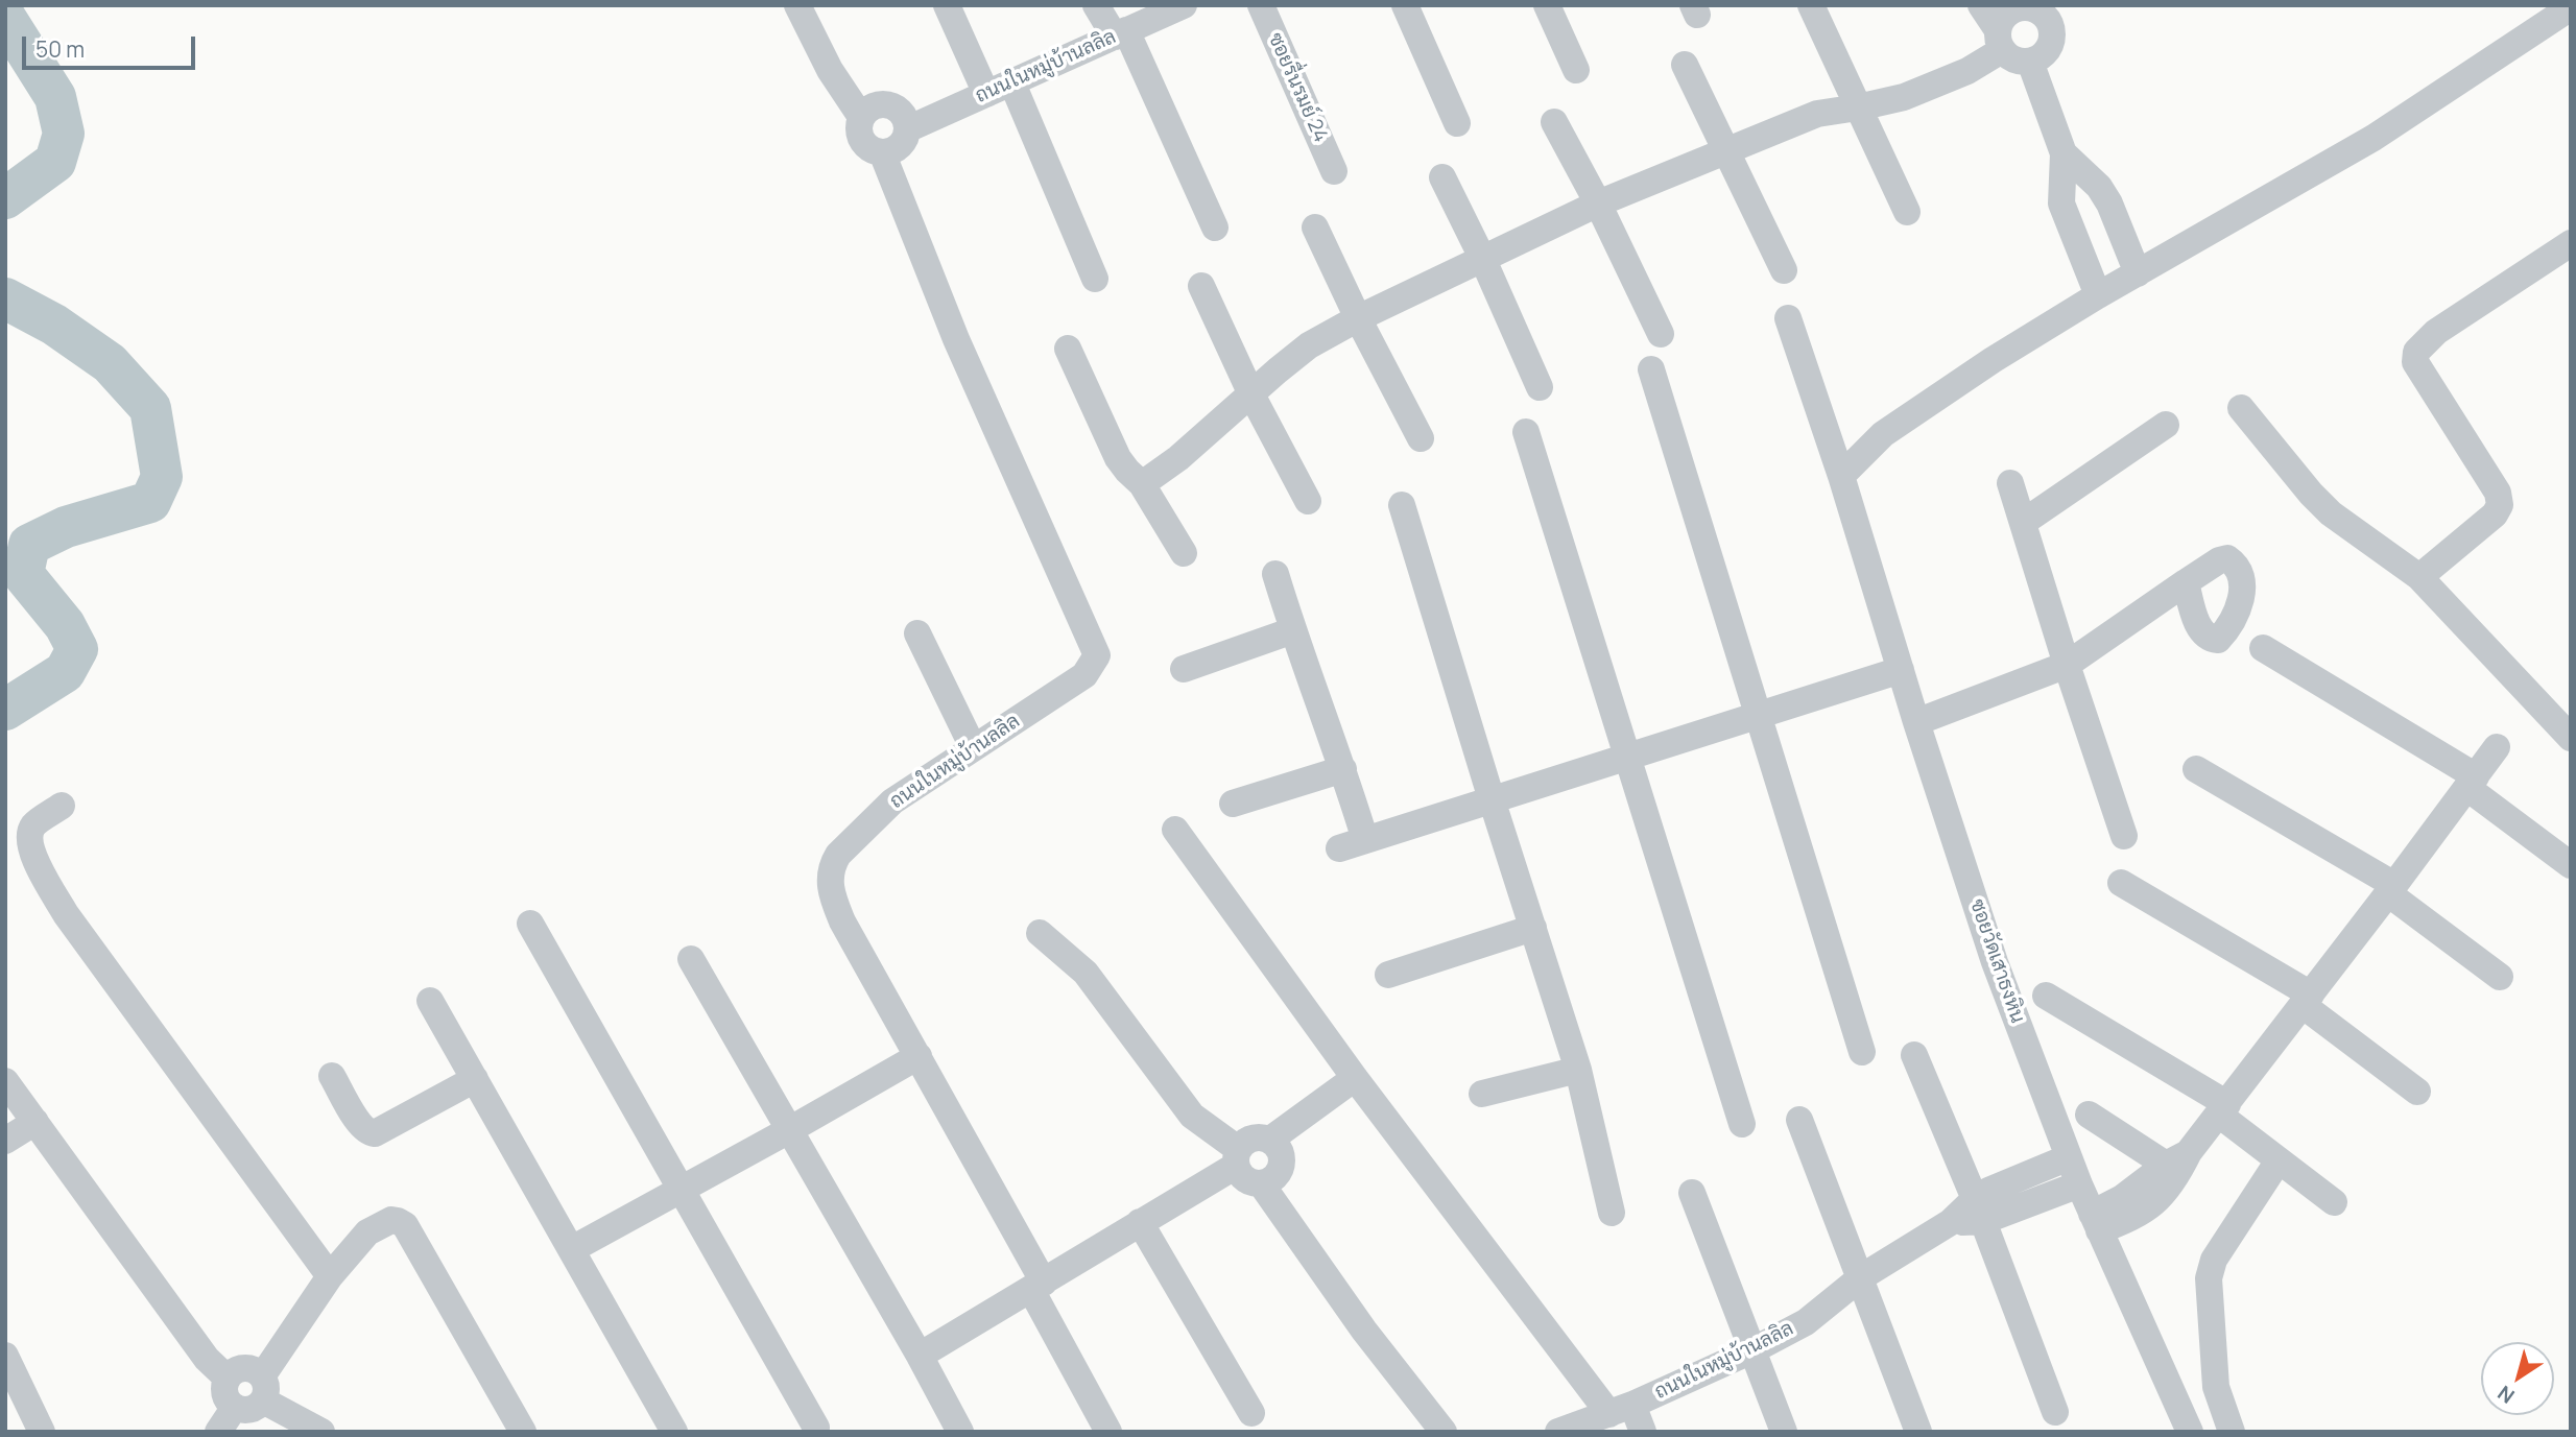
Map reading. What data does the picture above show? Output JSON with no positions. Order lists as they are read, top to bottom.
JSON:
{
  "streets": {
    "street": ["ถนนในหมู่บ้านลลิล", "ซอยรื่นรมย์ 24", "ซอยวัดเสาธงหิน"]
  },
  "crossings": [
    ["ถนนในหมู่บ้านลลิล", "ซอยวัดเสาธงหิน"]
  ],
  "scale_bar": "50 m",
  "north": "bottom left"
}
